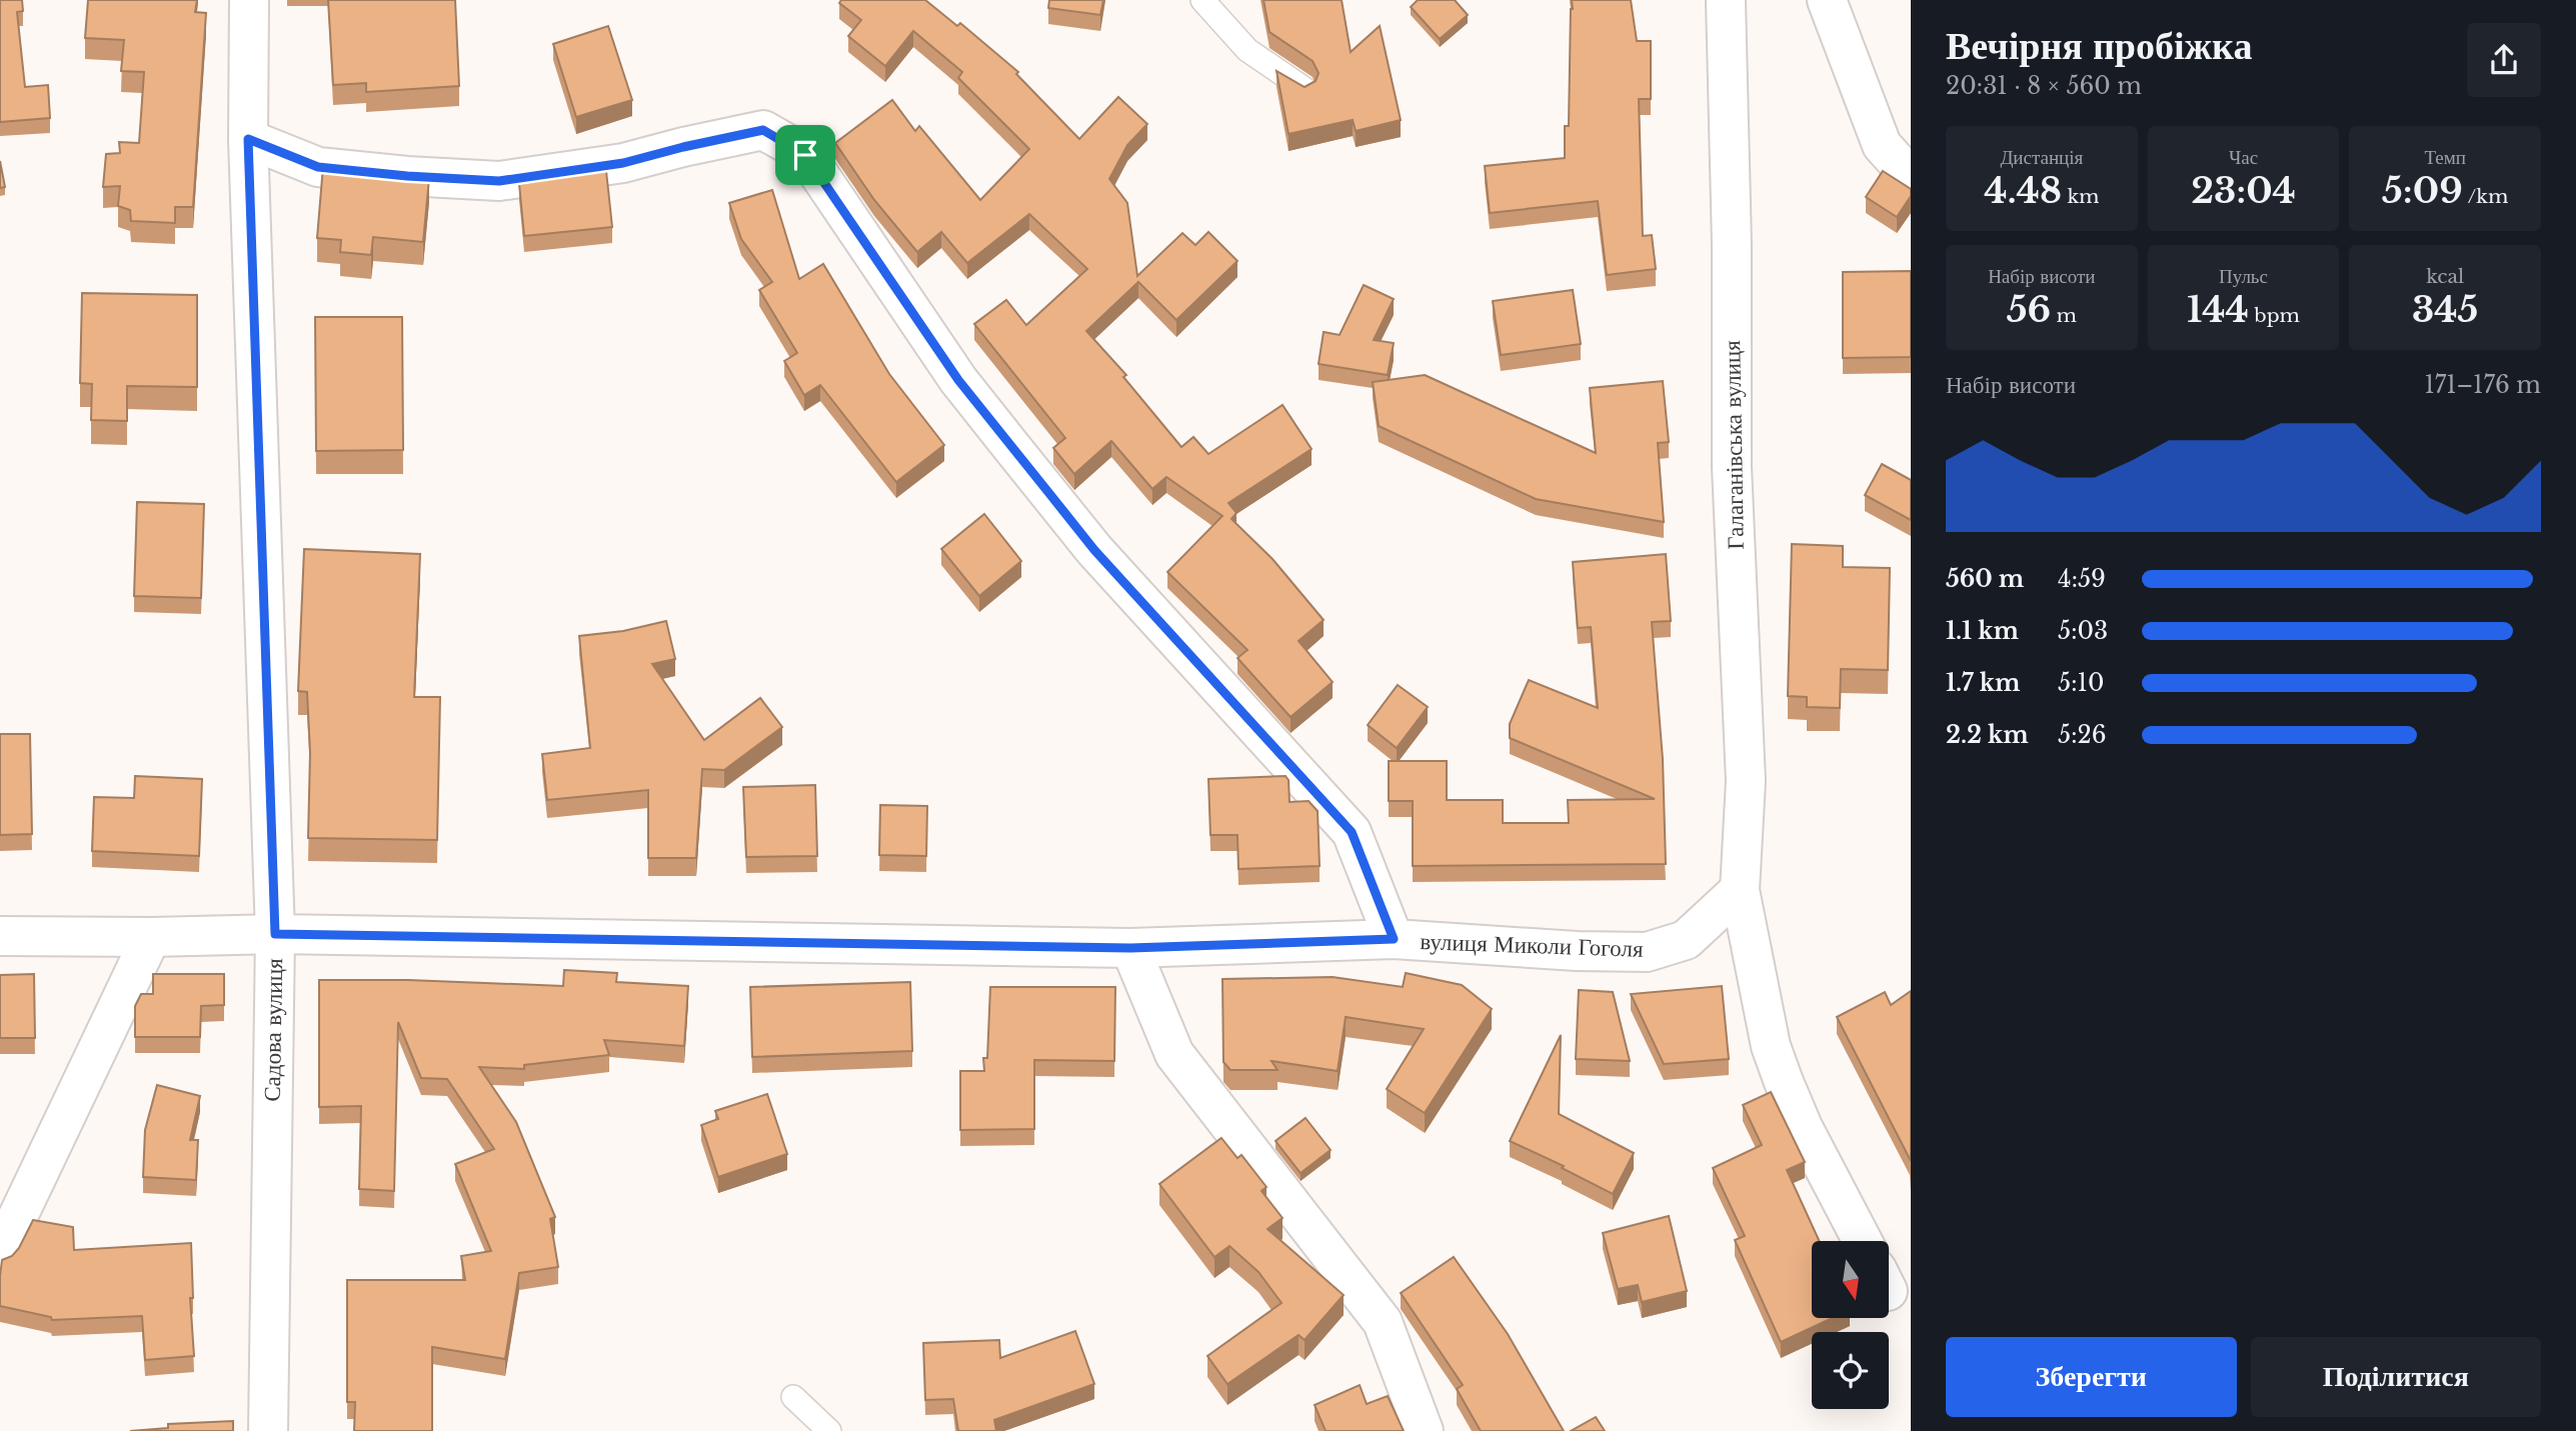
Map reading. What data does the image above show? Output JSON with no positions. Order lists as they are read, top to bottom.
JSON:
{
  "streets": {
    "street": ["Галаганівська вулиця", "вулиця Миколи Гоголя", "Садова вулиця"]
  },
  "crossings": [
    ["Галаганівська вулиця", "вулиця Миколи Гоголя"],
    ["вулиця Миколи Гоголя", "Садова вулиця"]
  ],
  "north": "bottom",
  "page": {
    "heading": ["Вечірня пробіжка", "20:31 · 8 × 560 m"],
    "stats": [
      ["Дистанція", "4.48 km"],
      ["Час", "23:04"],
      ["Темп", "5:09 /km"],
      ["Набір висоти", "56 m"],
      ["Пульс", "144 bpm"],
      ["kcal", "345"]
    ],
    "chart": ["Набір висоти", "171–176 m"],
    "list": [
      {
        "name": "560 m",
        "note": "4:59"
      },
      {
        "name": "1.1 km",
        "note": "5:03"
      },
      {
        "name": "1.7 km",
        "note": "5:10"
      },
      {
        "name": "2.2 km",
        "note": "5:26"
      }
    ],
    "buttons": ["Зберегти", "Поділитися"]
  }
}
